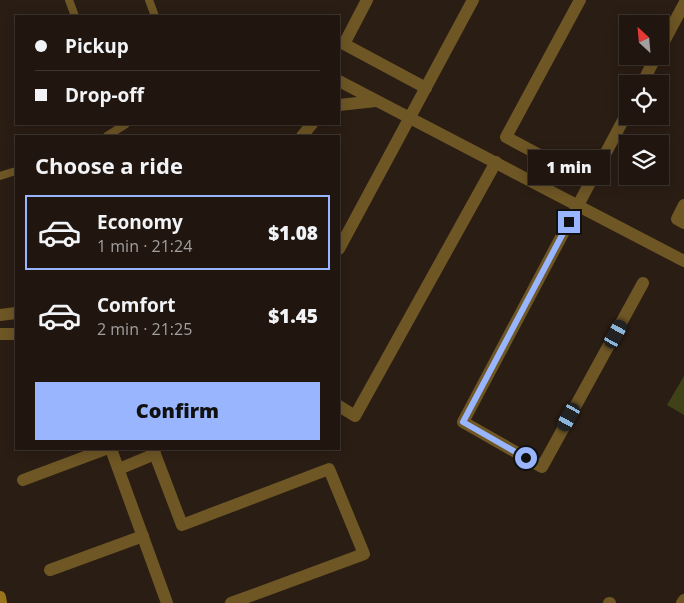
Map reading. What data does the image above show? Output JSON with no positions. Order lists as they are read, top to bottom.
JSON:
{
  "north": "top left",
  "page": {
    "banner": ["Pickup", "Drop-off"],
    "heading": "Choose a ride",
    "bubble": "1 min",
    "list": [
      {
        "name": "Economy",
        "note": "1 min · 21:24",
        "value": "$1.08"
      },
      {
        "name": "Comfort",
        "note": "2 min · 21:25",
        "value": "$1.45"
      }
    ],
    "buttons": "Confirm"
  }
}
